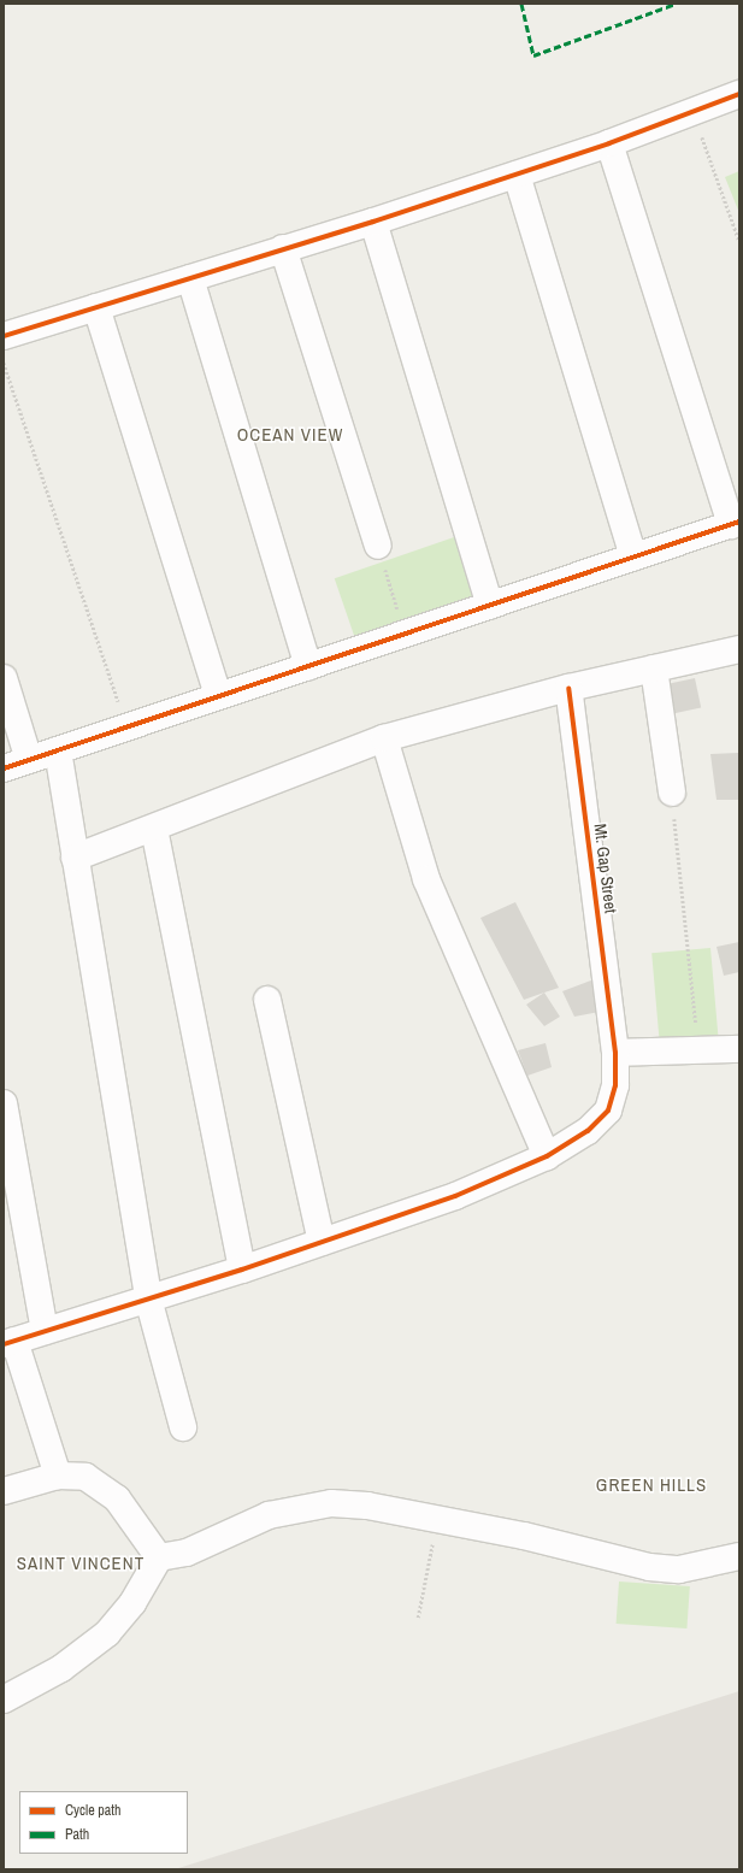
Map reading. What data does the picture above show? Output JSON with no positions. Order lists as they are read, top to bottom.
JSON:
{
  "streets": {
    "street": ["Mt. Gap Street"]
  },
  "districts": ["OCEAN VIEW", "GREEN HILLS", "SAINT VINCENT"],
  "legend": ["Cycle path", "Path"]
}
